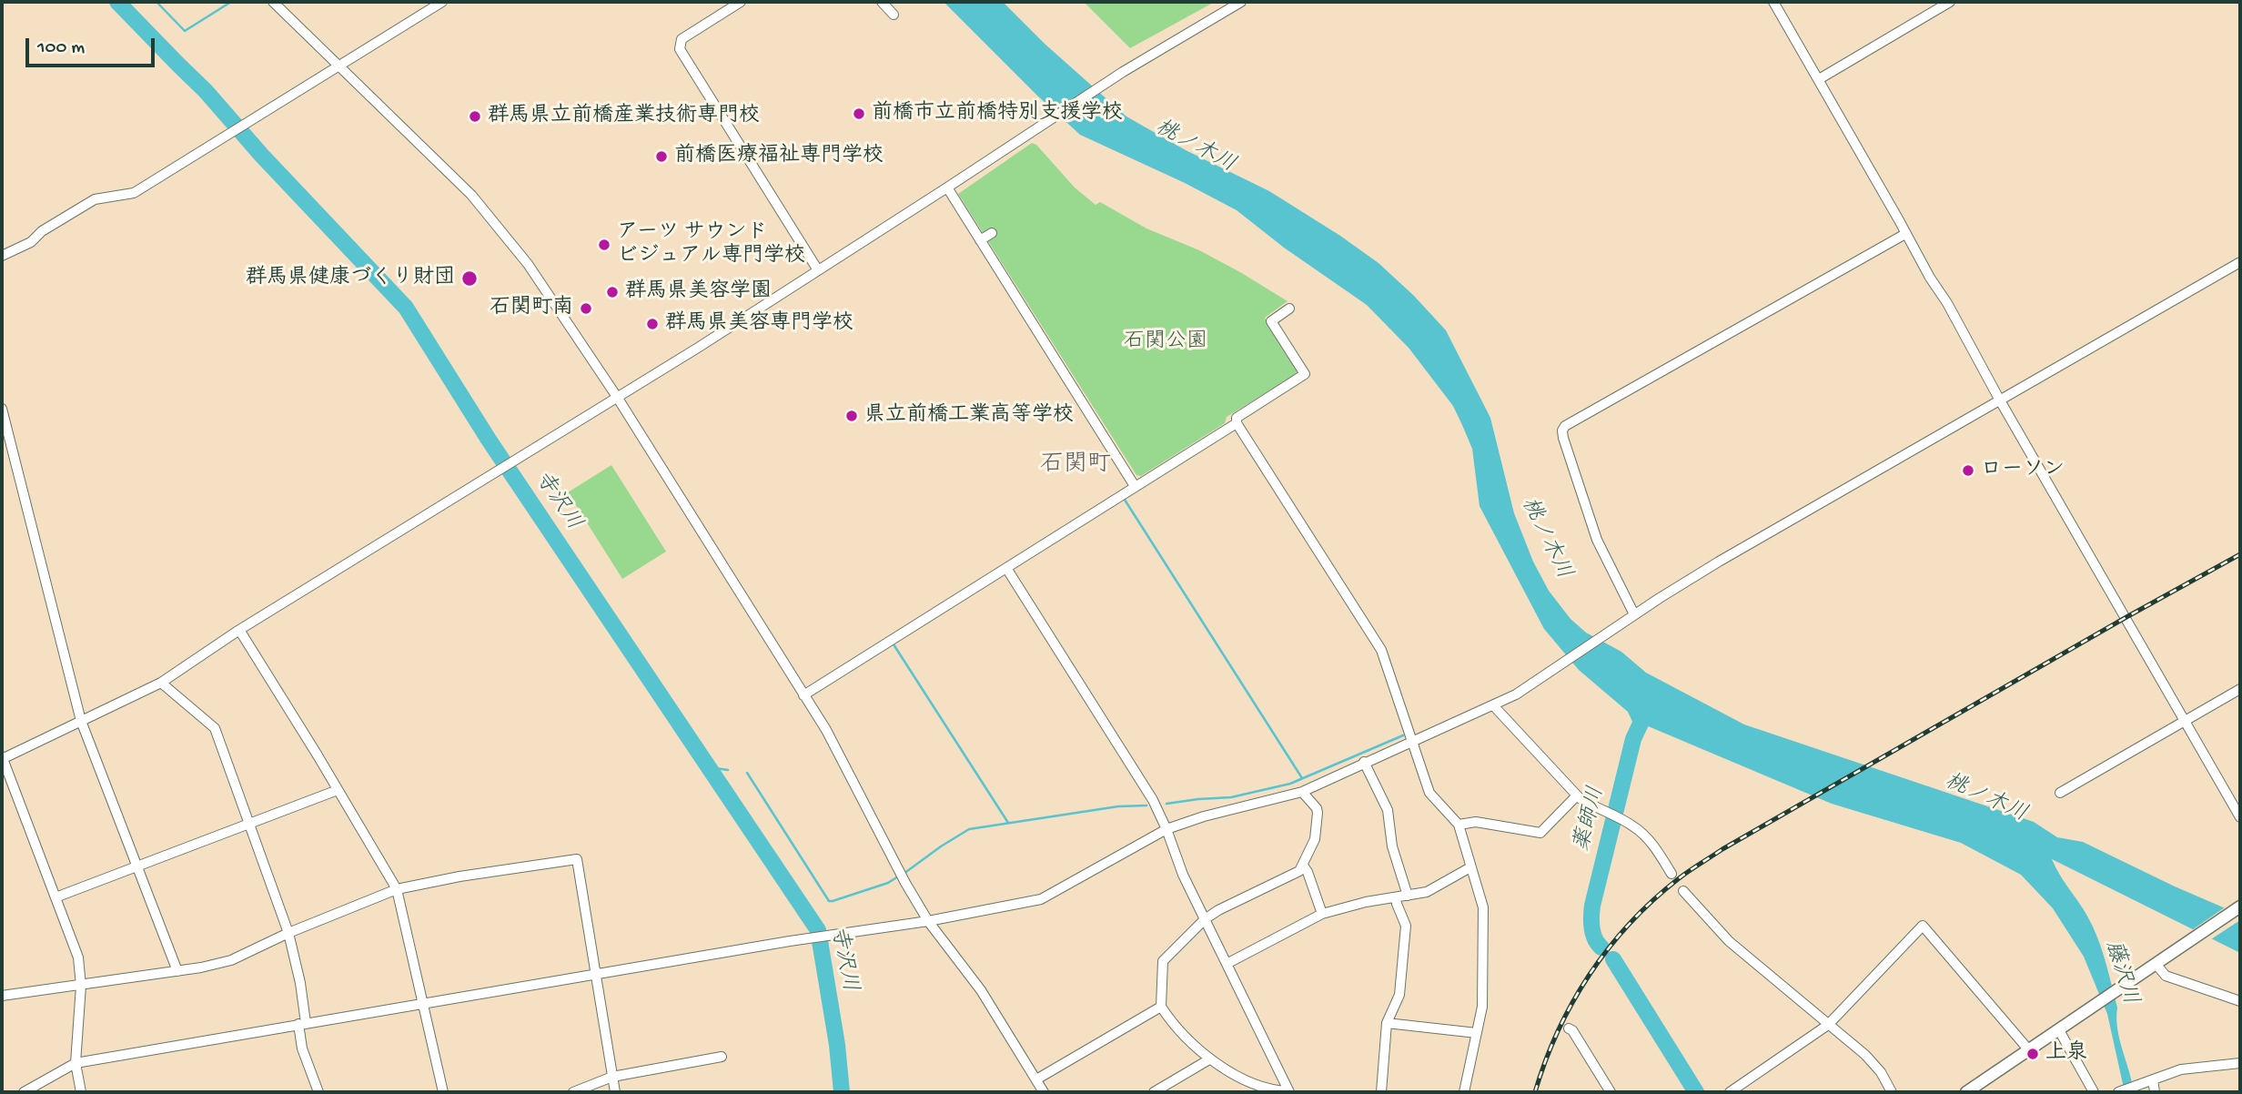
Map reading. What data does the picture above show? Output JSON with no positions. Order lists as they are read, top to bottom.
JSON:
{
  "districts": ["石関町"],
  "water": [
    "桃ノ木川",
    "寺沢川",
    "薬師川",
    "藤沢川"
  ],
  "parks": ["石関公園"],
  "places": [
    "前橋市立前橋特別支援学校",
    "群馬県立前橋産業技術専門校",
    "前橋医療福祉専門学校",
    "アーツ サウンド ビジュアル専門学校",
    "群馬県健康づくり財団",
    "群馬県美容学園",
    "石関町南",
    "群馬県美容専門学校",
    "県立前橋工業高等学校",
    "ローソン",
    "上泉"
  ],
  "scale_bar": "100 m"
}
